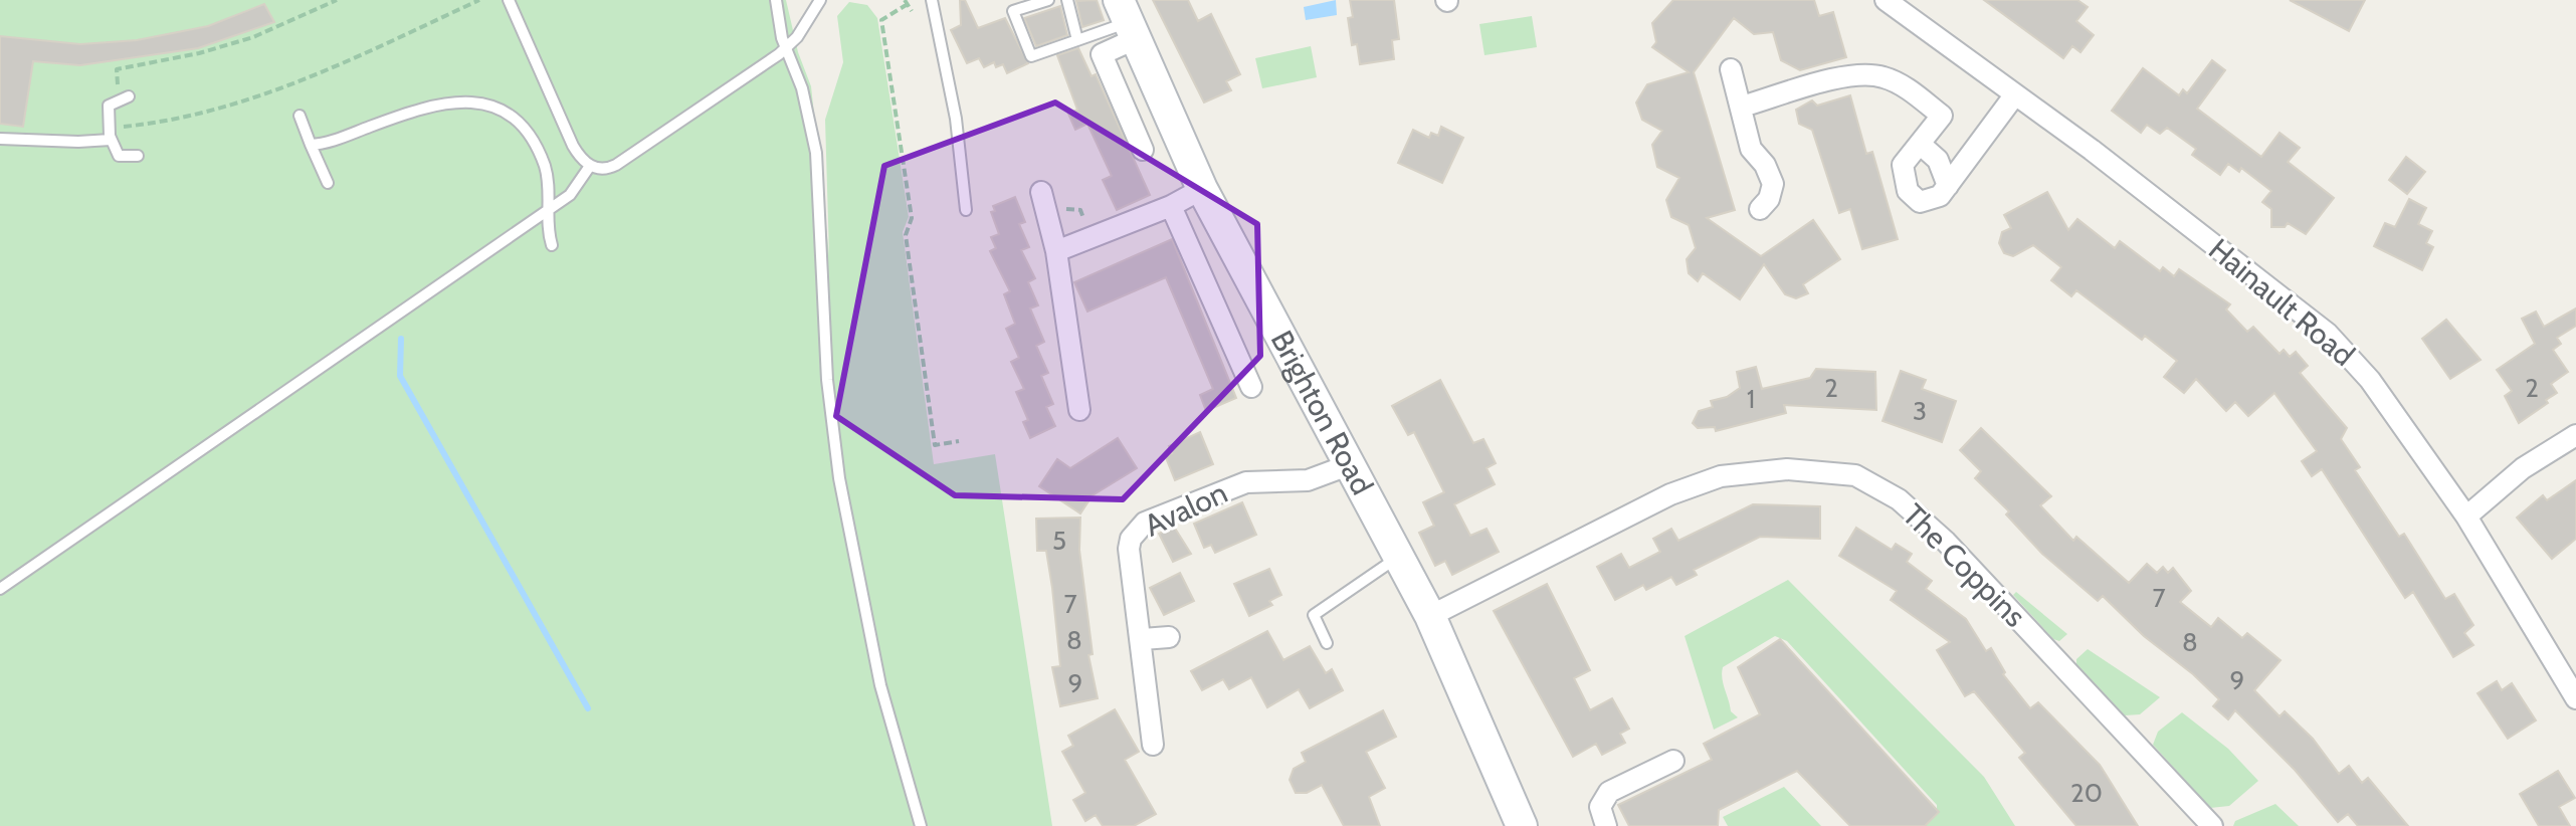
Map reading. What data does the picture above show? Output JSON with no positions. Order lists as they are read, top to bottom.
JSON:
{
  "streets": {
    "street": [
      "Hainault Road",
      "Brighton Road",
      "Avalon",
      "The Coppins"
    ]
  },
  "crossings": [
    ["Brighton Road", "Avalon"],
    ["Brighton Road", "The Coppins"]
  ],
  "house_numbers": [
    "2",
    "2",
    "1",
    "3",
    "5",
    "7",
    "7",
    "8",
    "8",
    "9",
    "9",
    "20"
  ]
}
